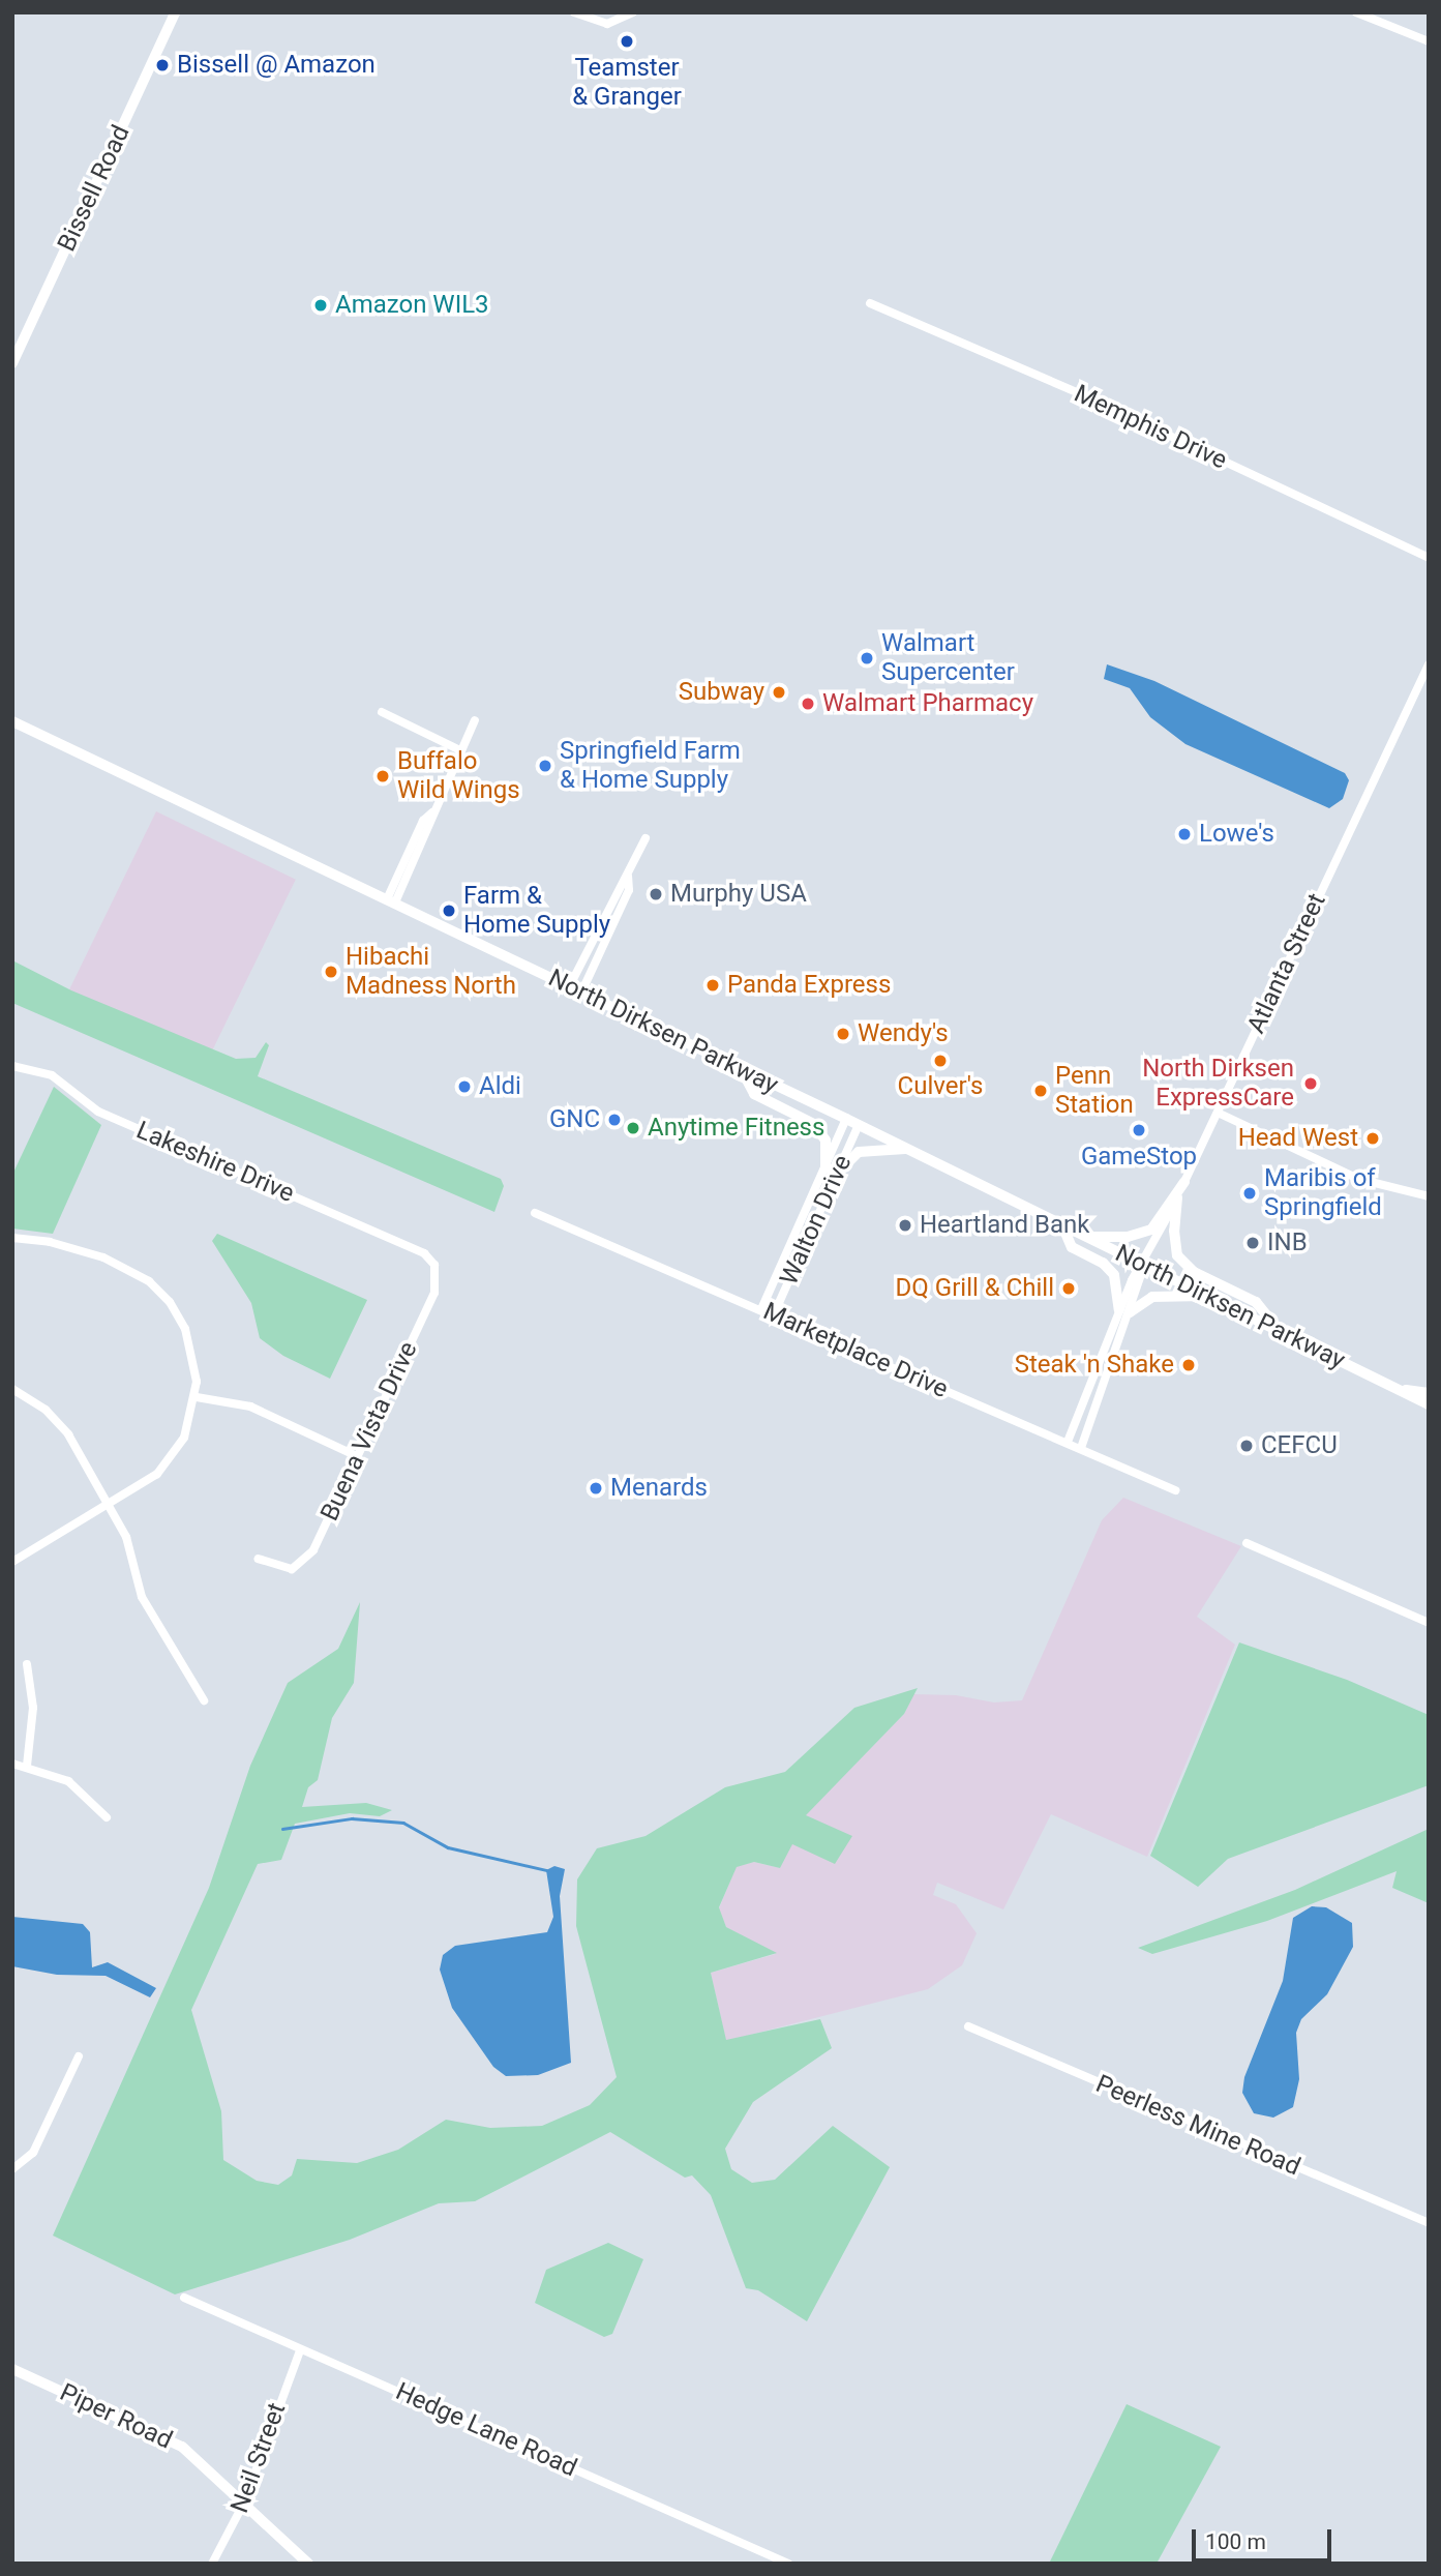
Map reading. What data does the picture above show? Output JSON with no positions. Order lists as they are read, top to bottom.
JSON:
{
  "streets": {
    "street": [
      "Bissell Road",
      "Memphis Drive",
      "Atlanta Street",
      "North Dirksen Parkway",
      "Lakeshire Drive",
      "Walton Drive",
      "Marketplace Drive",
      "Buena Vista Drive",
      "Peerless Mine Road",
      "Piper Road",
      "Hedge Lane Road",
      "Neil Street"
    ]
  },
  "crossings": [
    ["Atlanta Street", "North Dirksen Parkway"],
    ["Atlanta Street", "Marketplace Drive"],
    ["North Dirksen Parkway", "Walton Drive"],
    ["Lakeshire Drive", "Buena Vista Drive"],
    ["Walton Drive", "Marketplace Drive"],
    ["Piper Road", "Neil Street"],
    ["Hedge Lane Road", "Neil Street"]
  ],
  "places": [
    "Teamster & Granger",
    "Bissell @ Amazon",
    "Amazon WIL3",
    "Walmart Supercenter",
    "Subway",
    "Walmart Pharmacy",
    "Springfield Farm & Home Supply",
    "Buffalo Wild Wings",
    "Lowe's",
    "Murphy USA",
    "Farm & Home Supply",
    "Hibachi Madness North",
    "Panda Express",
    "Wendy's",
    "Culver's",
    "North Dirksen ExpressCare",
    "Aldi",
    "Penn Station",
    "GNC",
    "Anytime Fitness",
    "GameStop",
    "Head West",
    "Maribis of Springfield",
    "Heartland Bank",
    "INB",
    "DQ Grill & Chill",
    "Steak 'n Shake",
    "CEFCU",
    "Menards"
  ],
  "scale_bar": "100 m"
}
